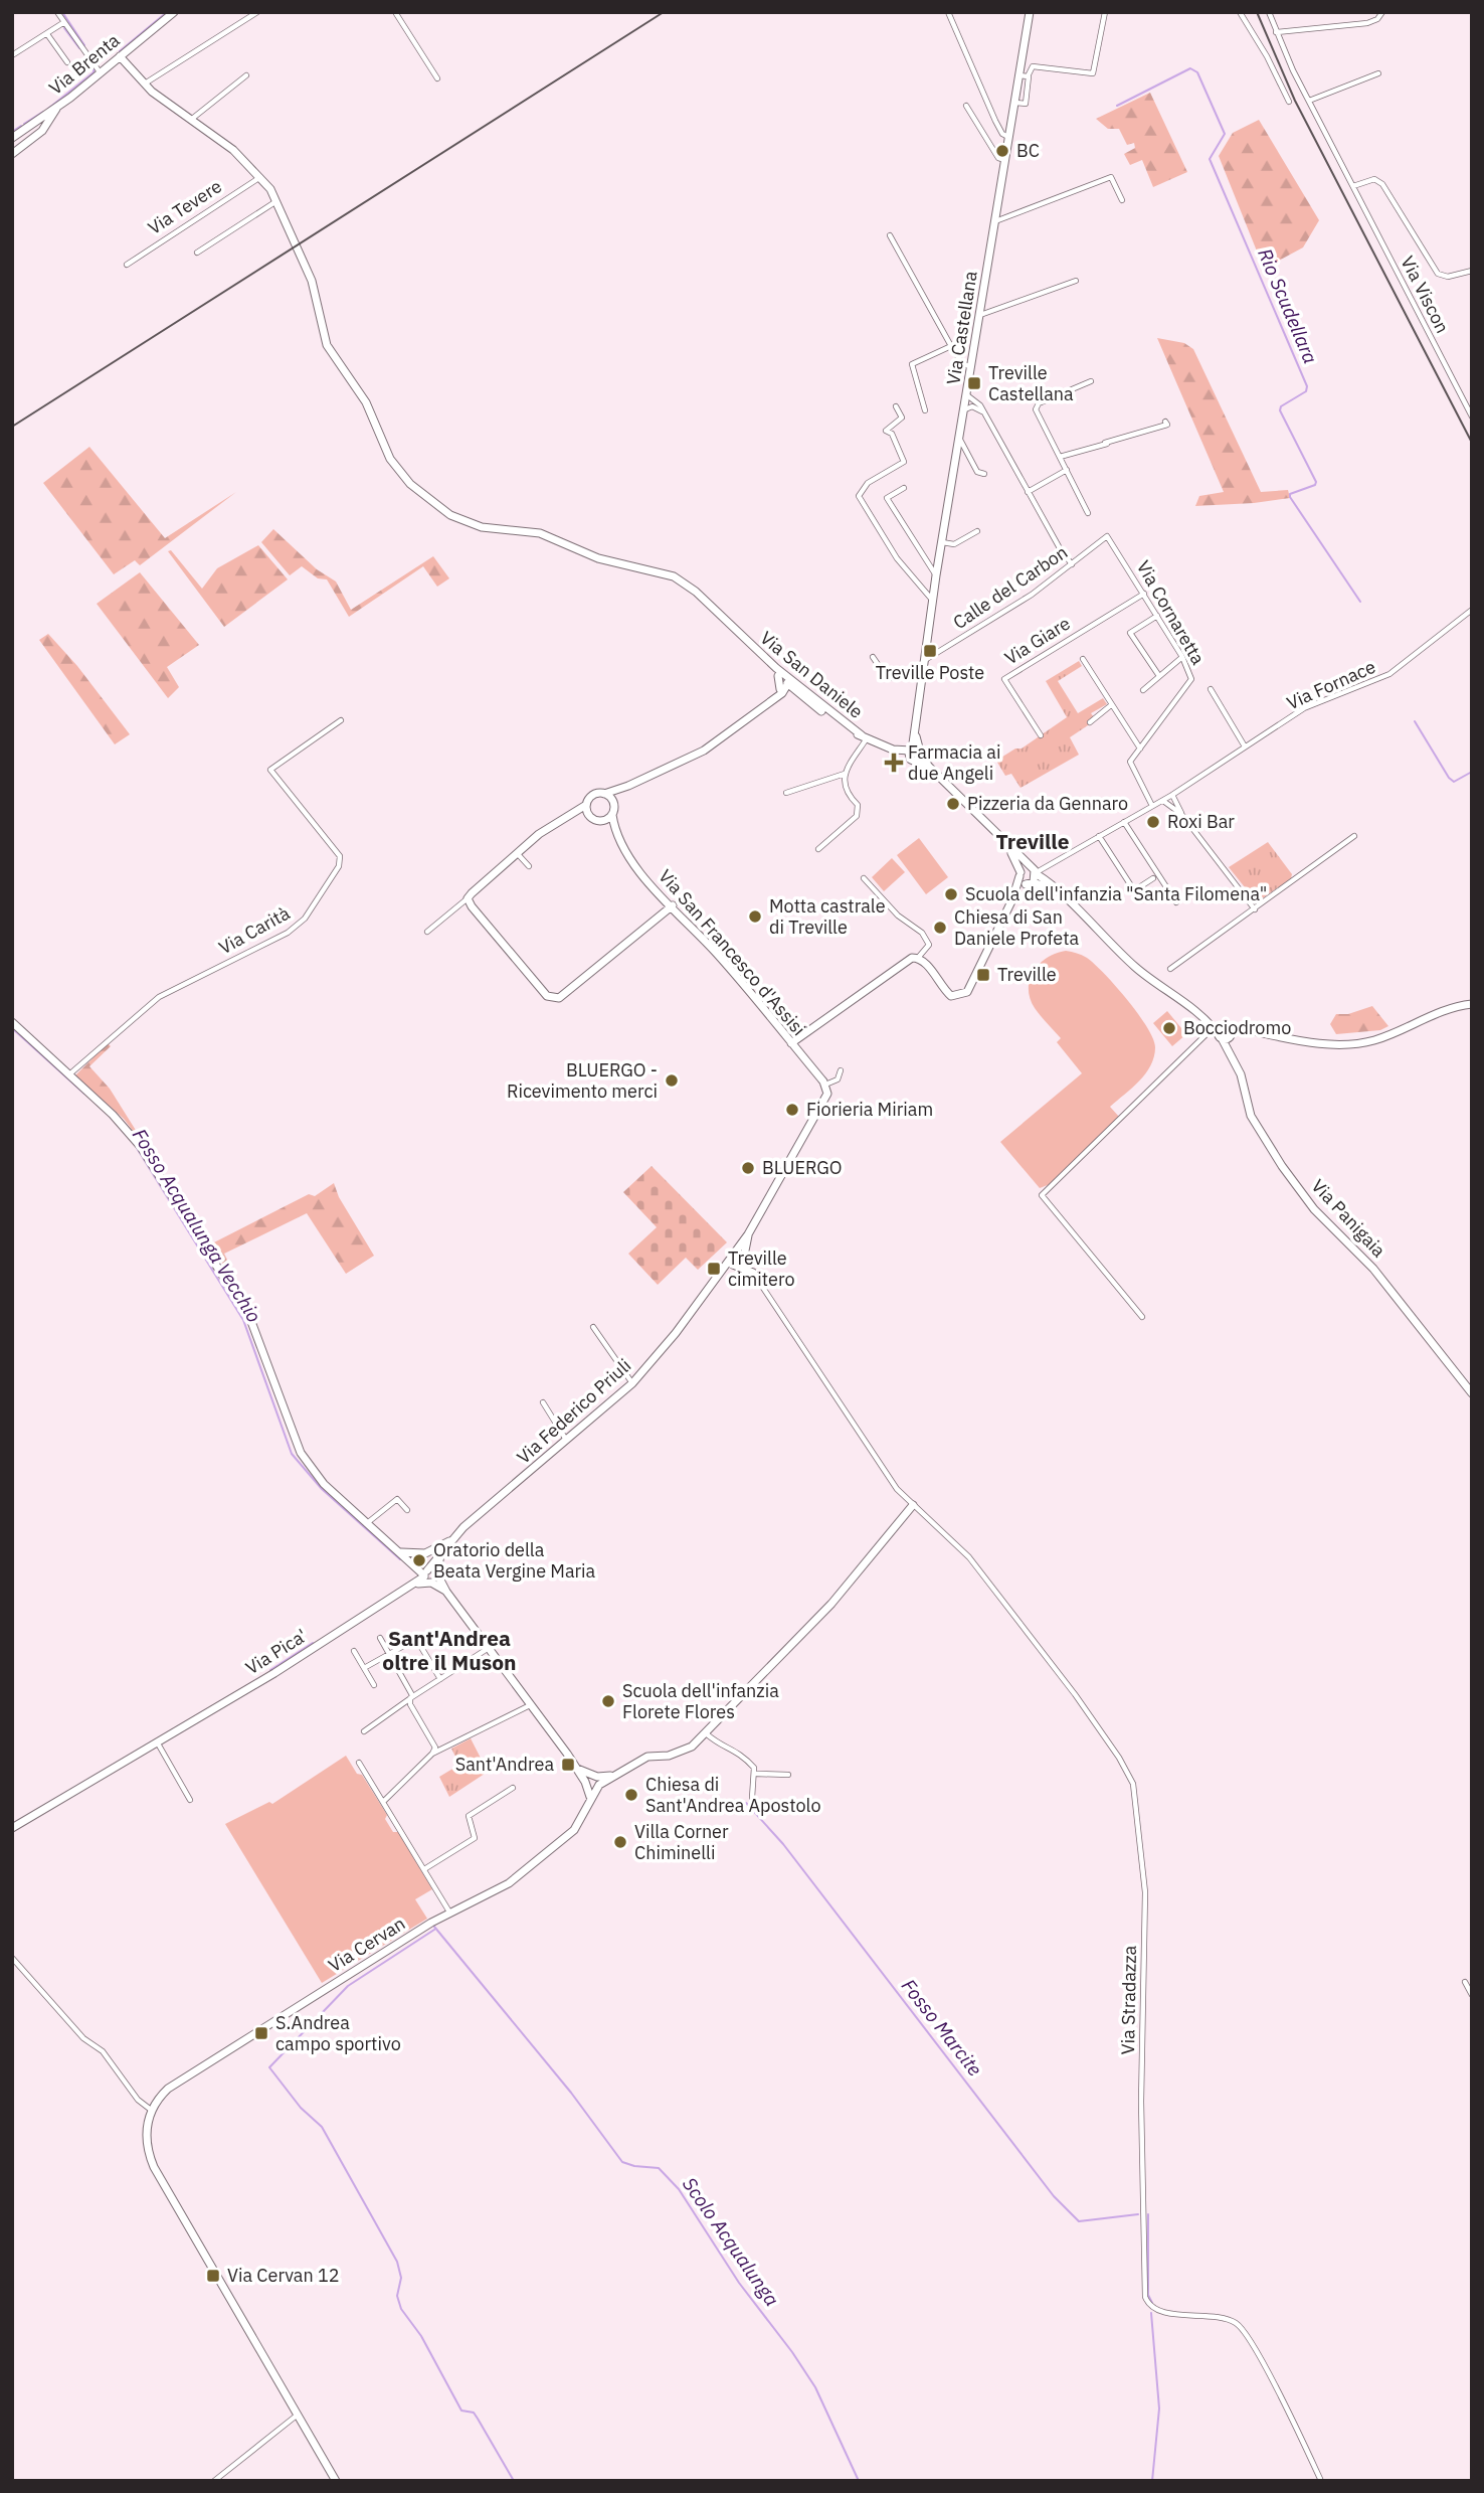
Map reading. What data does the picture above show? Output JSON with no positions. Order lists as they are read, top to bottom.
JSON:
{
  "streets": {
    "street": [
      "Via Brenta",
      "Via Tevere",
      "Via Viscon",
      "Via Castellana",
      "Calle del Carbon",
      "Via Cornaretta",
      "Via Giare",
      "Via San Daniele",
      "Via Fornace",
      "Via Carità",
      "Via San Francesco d'Assisi",
      "Via Panigaia",
      "Via Federico Priuli",
      "Via Pica'",
      "Via Cervan",
      "Via Stradazza"
    ]
  },
  "crossings": [
    ["Via Castellana", "Calle del Carbon"],
    ["Via Castellana", "Via San Daniele"],
    ["Calle del Carbon", "Via Cornaretta"],
    ["Via Cornaretta", "Via Giare"],
    ["Via Federico Priuli", "Via Pica'"]
  ],
  "districts": ["Treville", "Sant'Andrea oltre il Muson"],
  "water": [
    "Rio Scudellara",
    "Fosso Acqualunga Vecchio",
    "Fosso Marcite",
    "Scolo Acqualunga"
  ],
  "places": {
    "other": [
      "BC",
      "Pizzeria da Gennaro",
      "Roxi Bar",
      "Scuola dell'infanzia \"Santa Filomena\"",
      "Motta castrale di Treville",
      "Chiesa di San Daniele Profeta",
      "Bocciodromo",
      "BLUERGO - Ricevimento merci",
      "Fiorieria Miriam",
      "BLUERGO",
      "Oratorio della Beata Vergine Maria",
      "Scuola dell'infanzia Florete Flores",
      "Chiesa di Sant'Andrea Apostolo",
      "Villa Corner Chiminelli"
    ],
    "transit": [
      "Treville Castellana",
      "Treville Poste",
      "Treville",
      "Treville cimitero",
      "Sant'Andrea",
      "S.Andrea campo sportivo",
      "Via Cervan 12"
    ],
    "health": ["Farmacia ai due Angeli"]
  }
}
